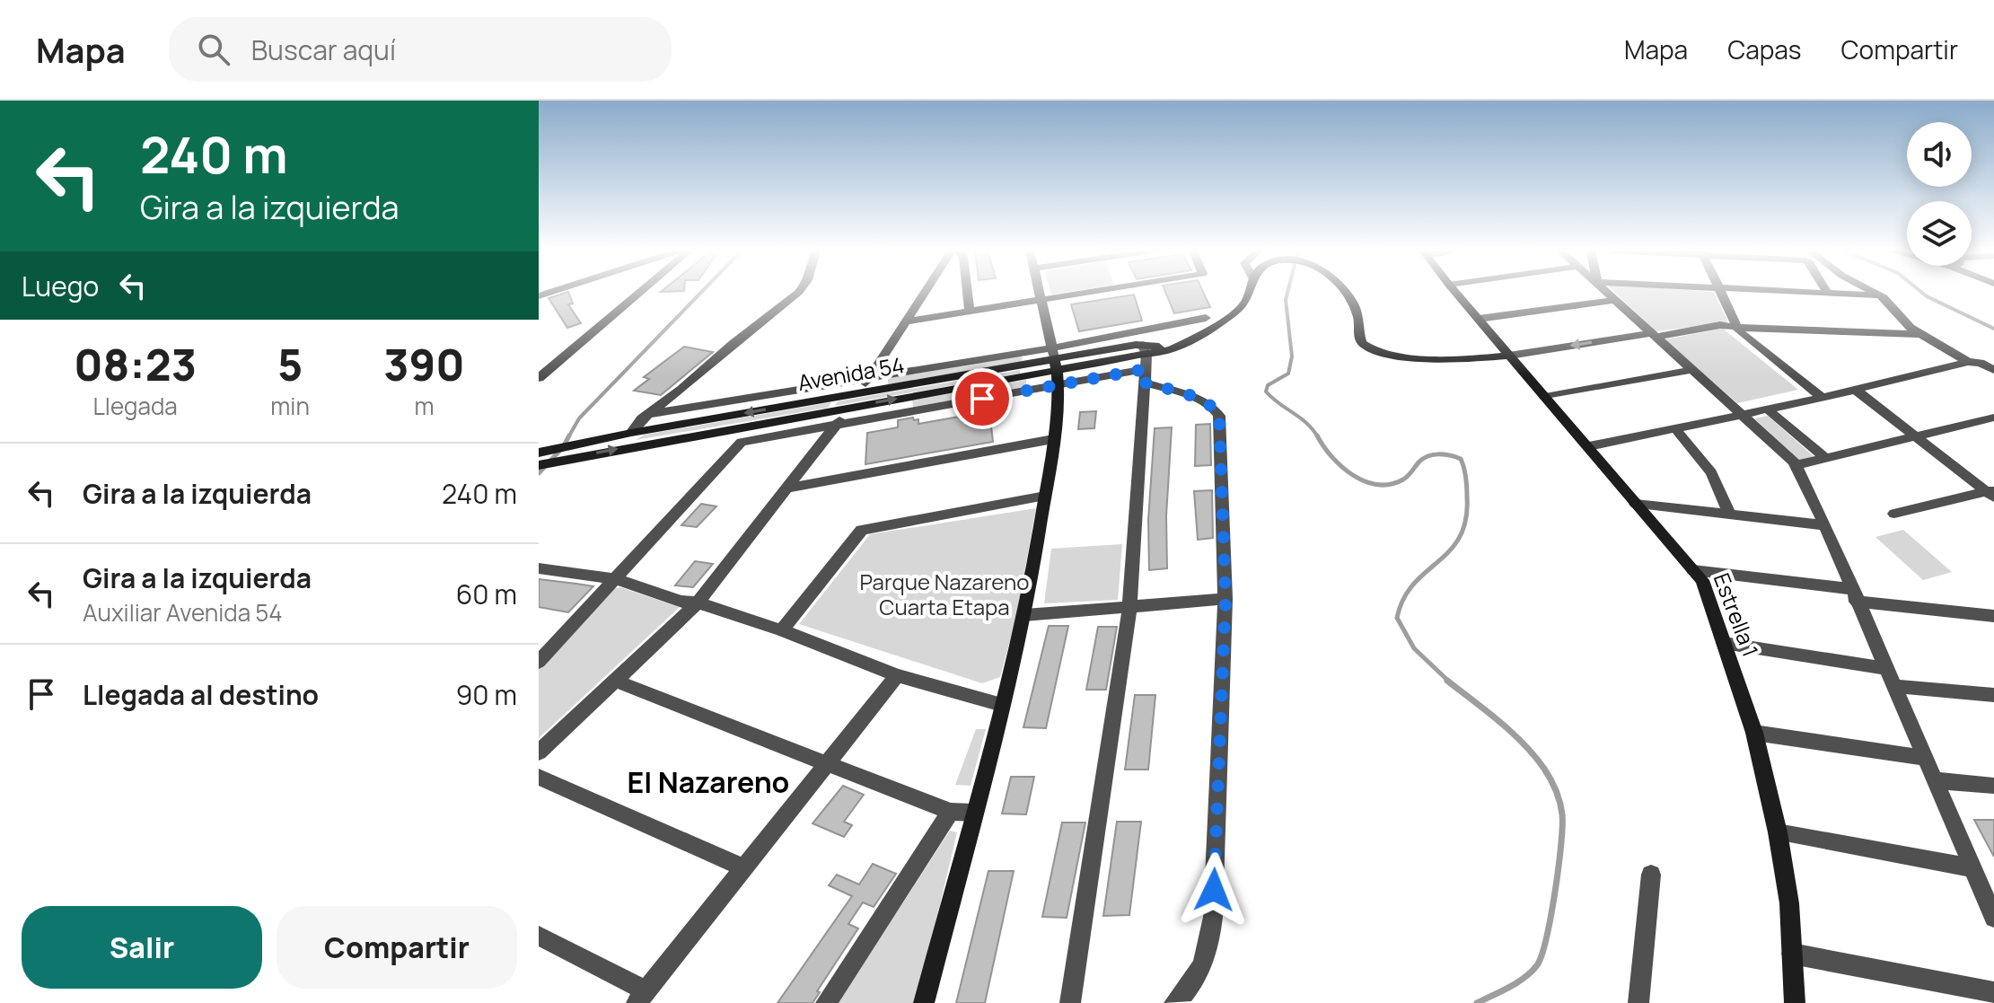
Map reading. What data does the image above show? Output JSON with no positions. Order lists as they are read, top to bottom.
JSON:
{
  "streets": {
    "street": ["Avenida 54", "Estrella 1"]
  },
  "districts": ["El Nazareno"],
  "parks": ["Parque Nazareno Cuarta Etapa"],
  "page": {
    "header": "Mapa",
    "search": "Buscar aquí",
    "nav": ["Mapa", "Capas", "Compartir"],
    "turn": ["240 m", "Gira a la izquierda"],
    "then": "Luego",
    "eta": [
      "08:23",
      "Llegada",
      "5",
      "min",
      "390",
      "m"
    ],
    "list": [
      {
        "name": "Gira a la izquierda",
        "value": "240 m"
      },
      {
        "name": "Gira a la izquierda",
        "note": "Auxiliar Avenida 54",
        "value": "60 m"
      },
      {
        "name": "Llegada al destino",
        "value": "90 m"
      }
    ],
    "buttons": ["Salir", "Compartir"]
  }
}
